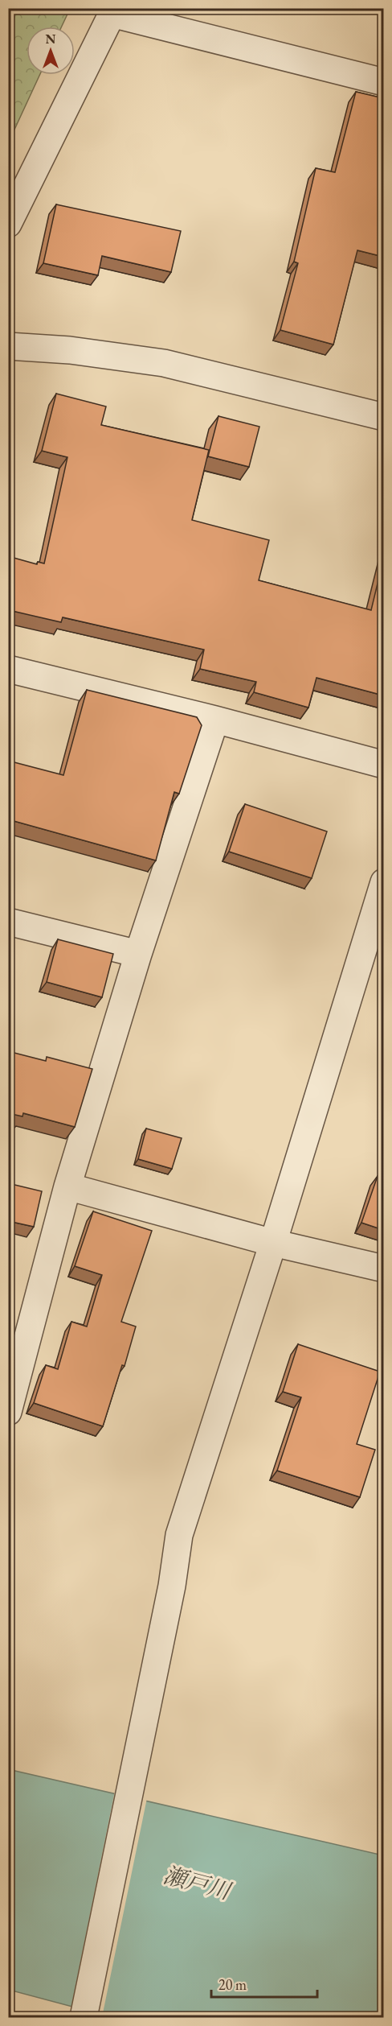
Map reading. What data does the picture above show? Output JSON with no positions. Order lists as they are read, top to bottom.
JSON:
{
  "water": ["瀬戸川"],
  "scale_bar": "20 m",
  "north": "top"
}
